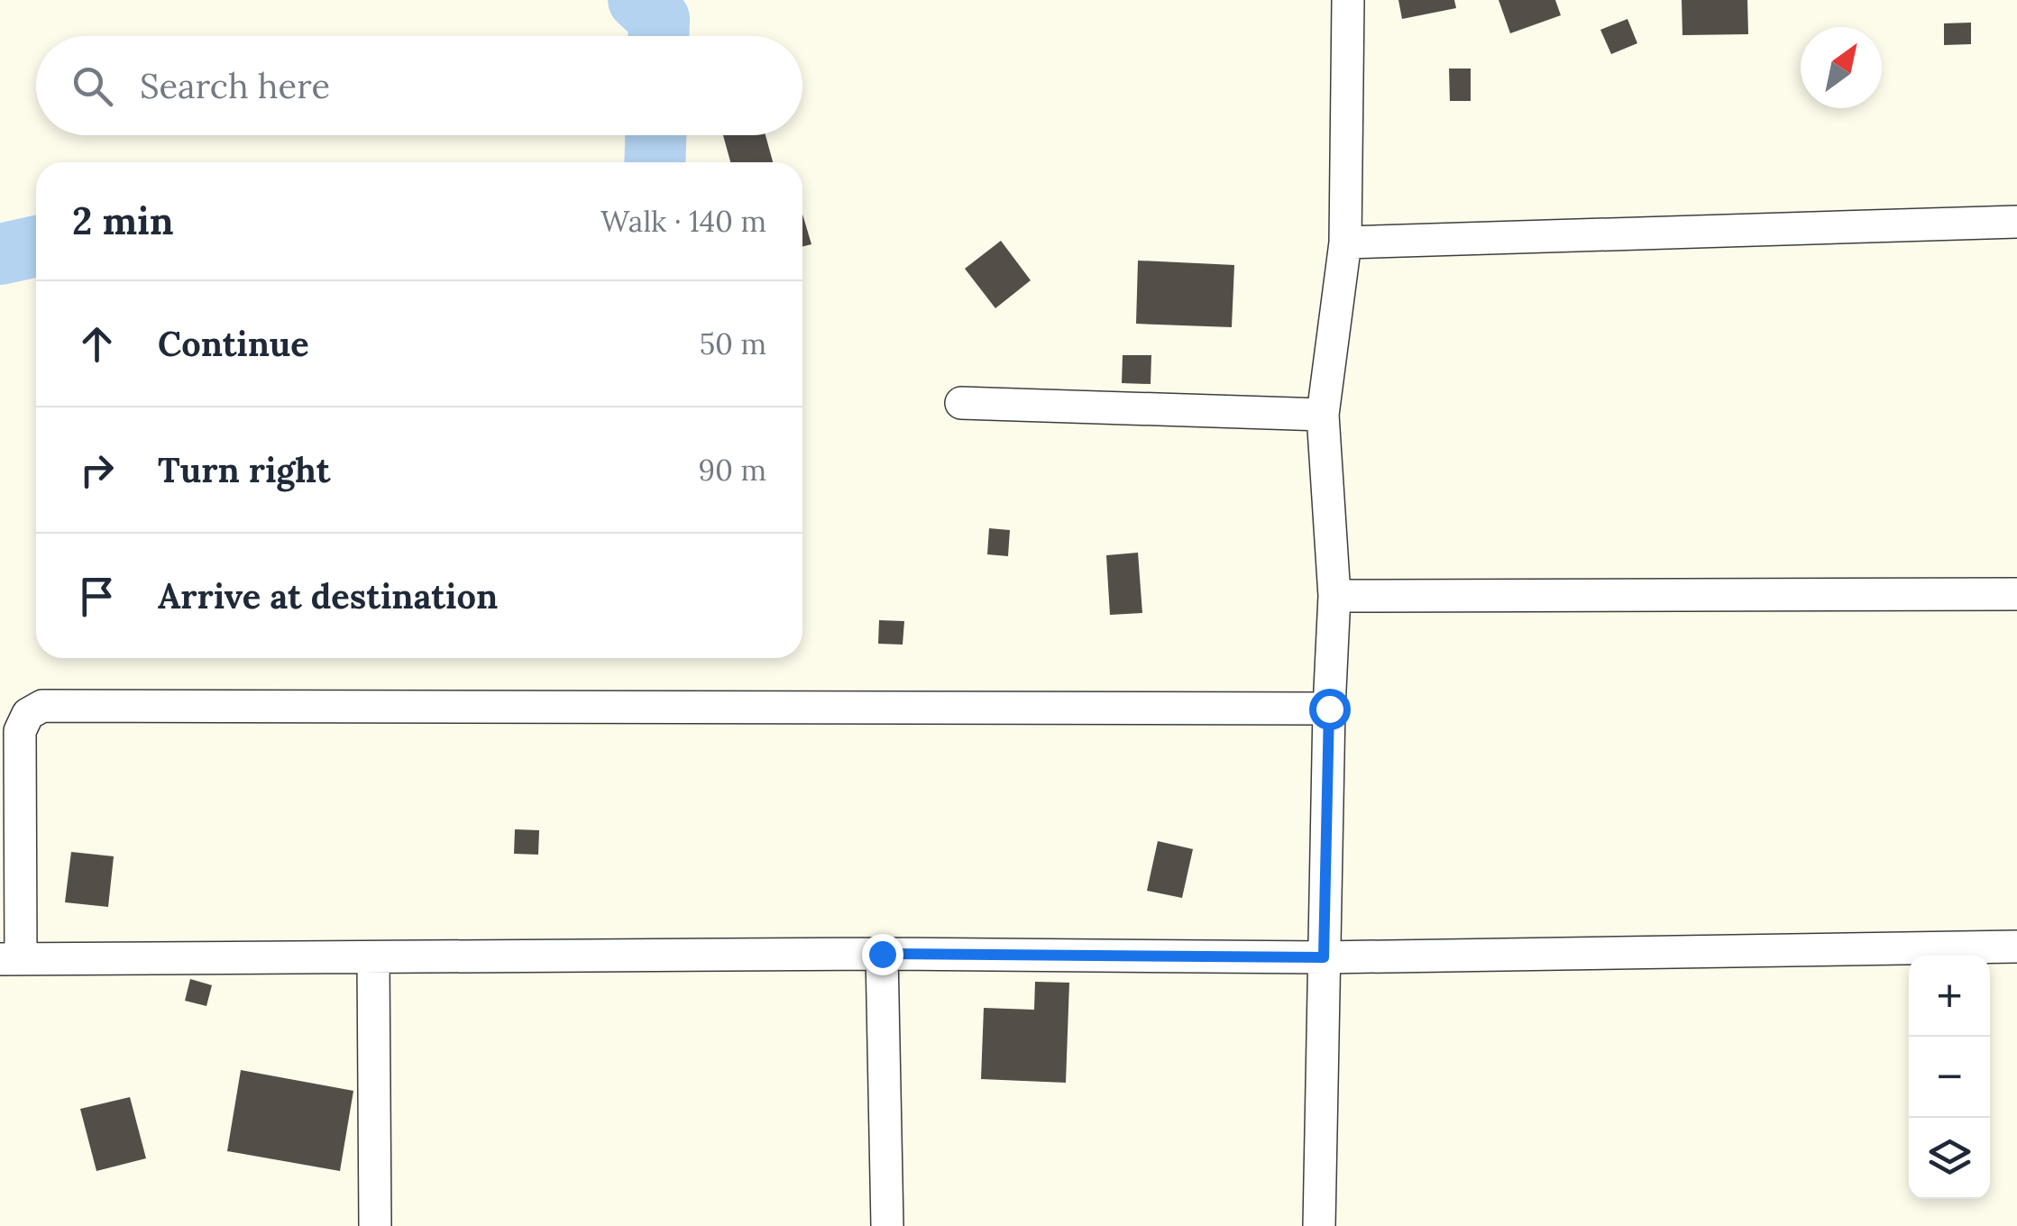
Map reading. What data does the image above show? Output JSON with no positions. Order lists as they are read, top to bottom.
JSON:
{
  "north": "top right",
  "page": {
    "search": "Search here",
    "heading": ["2 min", "Walk · 140 m"],
    "list": [
      ["Continue", "50 m"],
      ["Turn right", "90 m"],
      "Arrive at destination"
    ],
    "map_buttons": ["+", "−"]
  }
}
